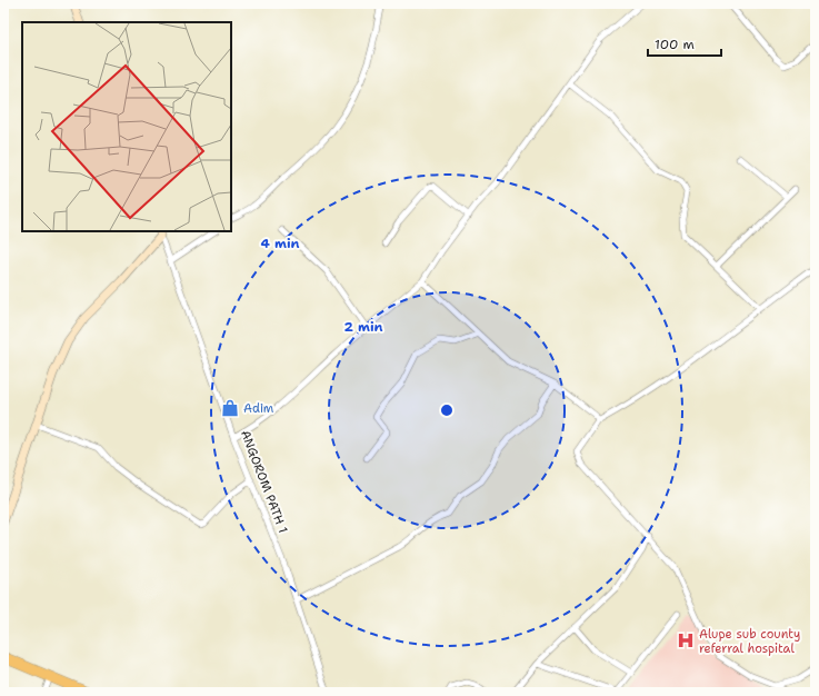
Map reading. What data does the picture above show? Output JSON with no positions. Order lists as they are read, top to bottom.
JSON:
{
  "streets": {
    "street": ["ANGOROM PATH 1"]
  },
  "places": {
    "shop": ["Adim"],
    "hospital": ["Alupe sub county referral hospital"]
  },
  "scale_bar": "100 m",
  "rings": ["4 min", "2 min"]
}
